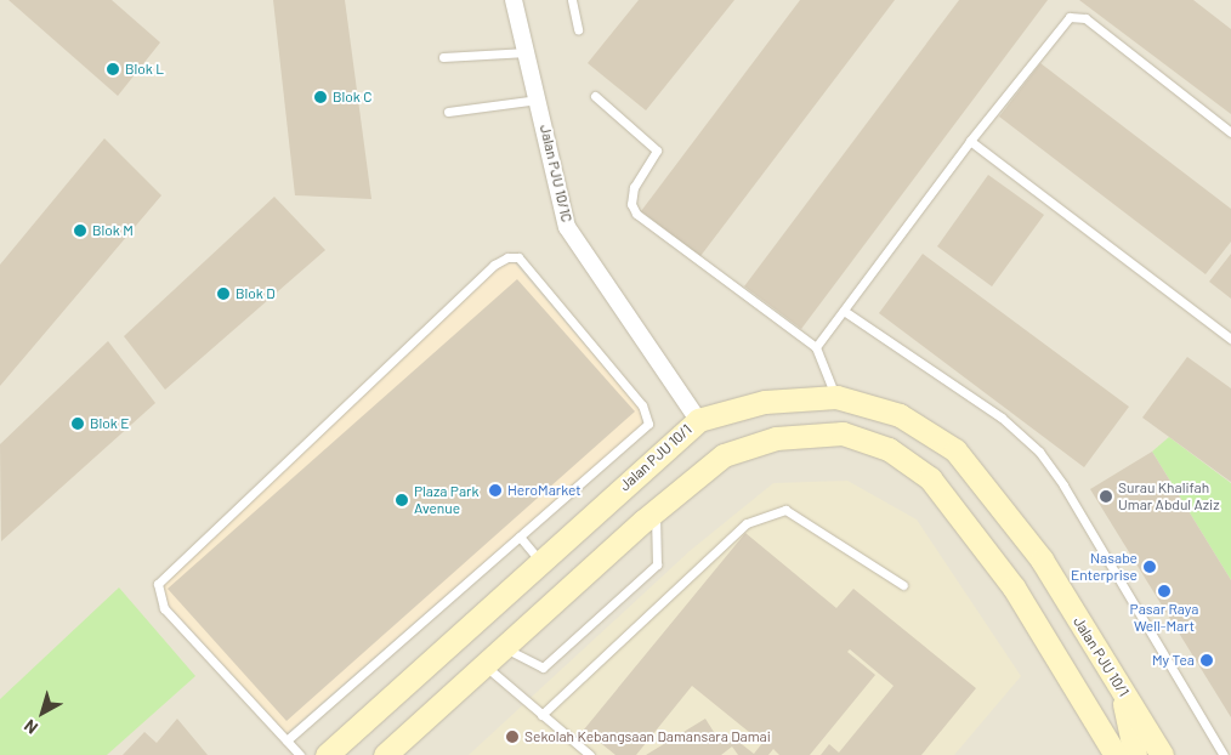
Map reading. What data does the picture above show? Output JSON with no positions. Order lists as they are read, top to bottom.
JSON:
{
  "streets": {
    "street": ["Jalan PJU 10/1C", "Jalan PJU 10/1"]
  },
  "crossings": [
    ["Jalan PJU 10/1C", "Jalan PJU 10/1"]
  ],
  "places": [
    "Blok L",
    "Blok C",
    "Blok M",
    "Blok D",
    "Blok E",
    "HeroMarket",
    "Surau Khalifah Umar Abdul Aziz",
    "Plaza Park Avenue",
    "Nasabe Enterprise",
    "Pasar Raya Well-Mart",
    "My Tea",
    "Sekolah Kebangsaan Damansara Damai"
  ],
  "north": "bottom left"
}
